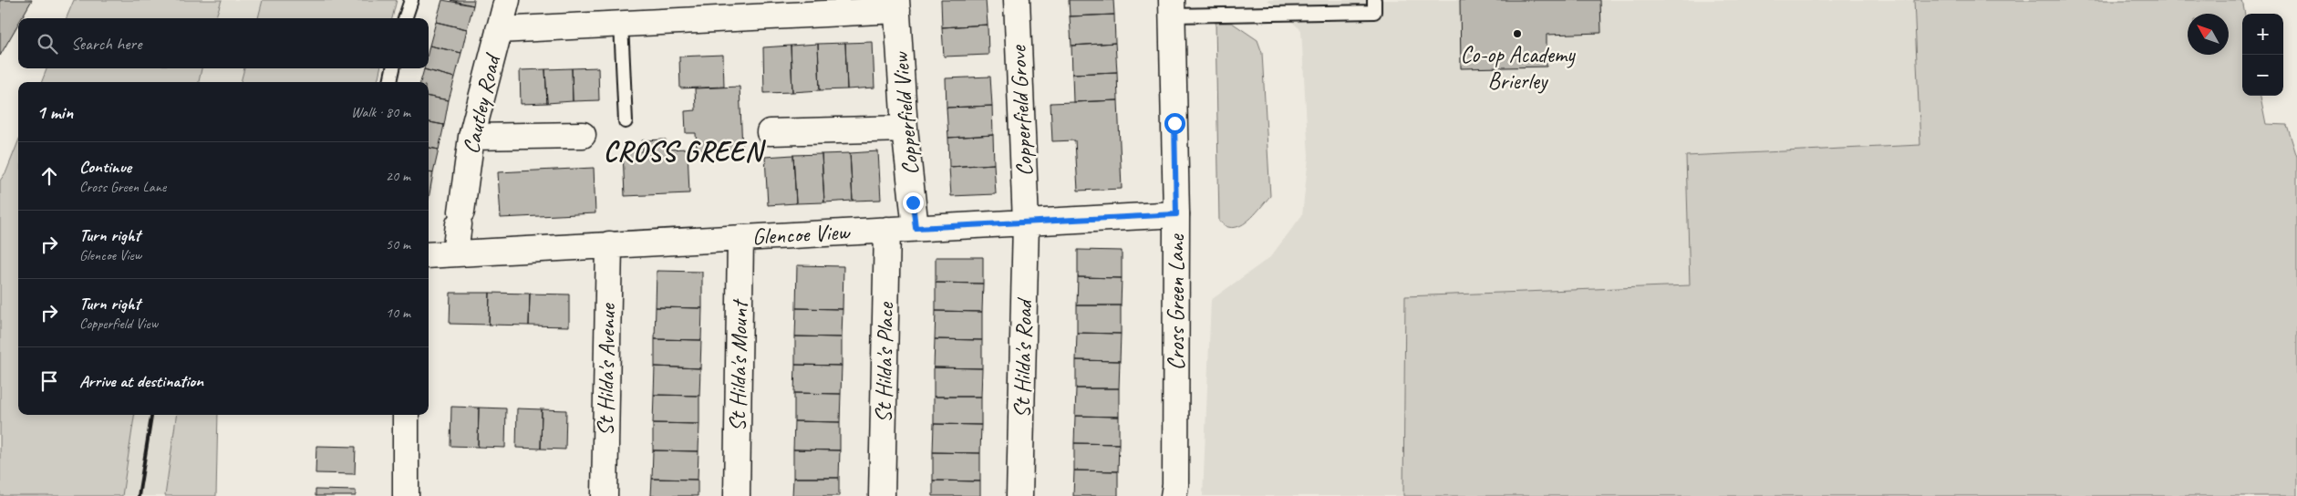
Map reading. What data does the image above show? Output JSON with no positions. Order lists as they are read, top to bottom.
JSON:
{
  "streets": {
    "street": [
      "Cautley Road",
      "Copperfield Grove",
      "Copperfield View",
      "Glencoe View",
      "Cross Green Lane",
      "St Hilda's Road",
      "St Hilda's Place",
      "St Hilda's Mount",
      "St Hilda's Avenue"
    ]
  },
  "crossings": [
    ["Cautley Road", "Glencoe View"],
    ["Copperfield Grove", "Glencoe View"],
    ["Copperfield Grove", "St Hilda's Road"],
    ["Copperfield View", "Glencoe View"],
    ["Glencoe View", "Cross Green Lane"],
    ["Glencoe View", "St Hilda's Road"],
    ["Glencoe View", "St Hilda's Place"],
    ["Glencoe View", "St Hilda's Mount"],
    ["Glencoe View", "St Hilda's Avenue"]
  ],
  "districts": ["CROSS GREEN"],
  "places": ["Co-op Academy Brierley"],
  "north": "top left",
  "page": {
    "map_buttons": ["+", "−"],
    "search": "Search here",
    "heading": ["1 min", "Walk · 80 m"],
    "list": [
      ["Continue", "Cross Green Lane", "20 m"],
      ["Turn right", "Glencoe View", "50 m"],
      ["Turn right", "Copperfield View", "10 m"],
      "Arrive at destination"
    ]
  }
}
